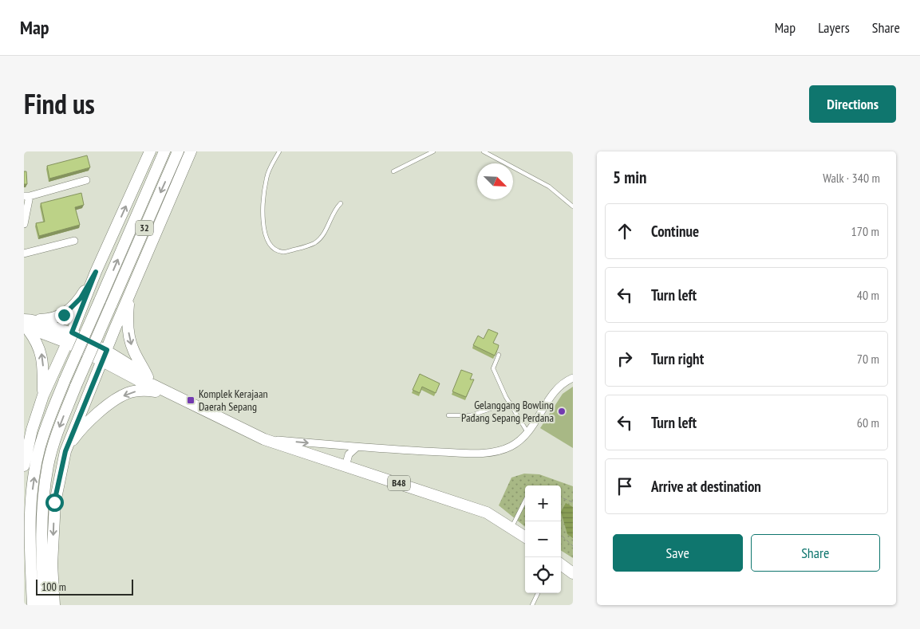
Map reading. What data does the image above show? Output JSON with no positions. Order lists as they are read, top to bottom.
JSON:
{
  "streets": {
    "main road": ["32", "B48"]
  },
  "places": {
    "transit": ["Komplek Kerajaan Daerah Sepang"],
    "other": ["Gelanggang Bowling Padang Sepang Perdana"]
  },
  "scale_bar": "100 m",
  "north": "bottom right",
  "page": {
    "header": "Map",
    "nav": ["Map", "Layers", "Share"],
    "title": "Find us",
    "buttons": [
      "Directions",
      ["Save", "Share"]
    ],
    "heading": ["5 min", "Walk · 340 m"],
    "list": [
      ["Continue", "170 m"],
      ["Turn left", "40 m"],
      ["Turn right", "70 m"],
      ["Turn left", "60 m"],
      "Arrive at destination"
    ],
    "map_buttons": ["+", "−"],
    "scale": "100 m"
  }
}
